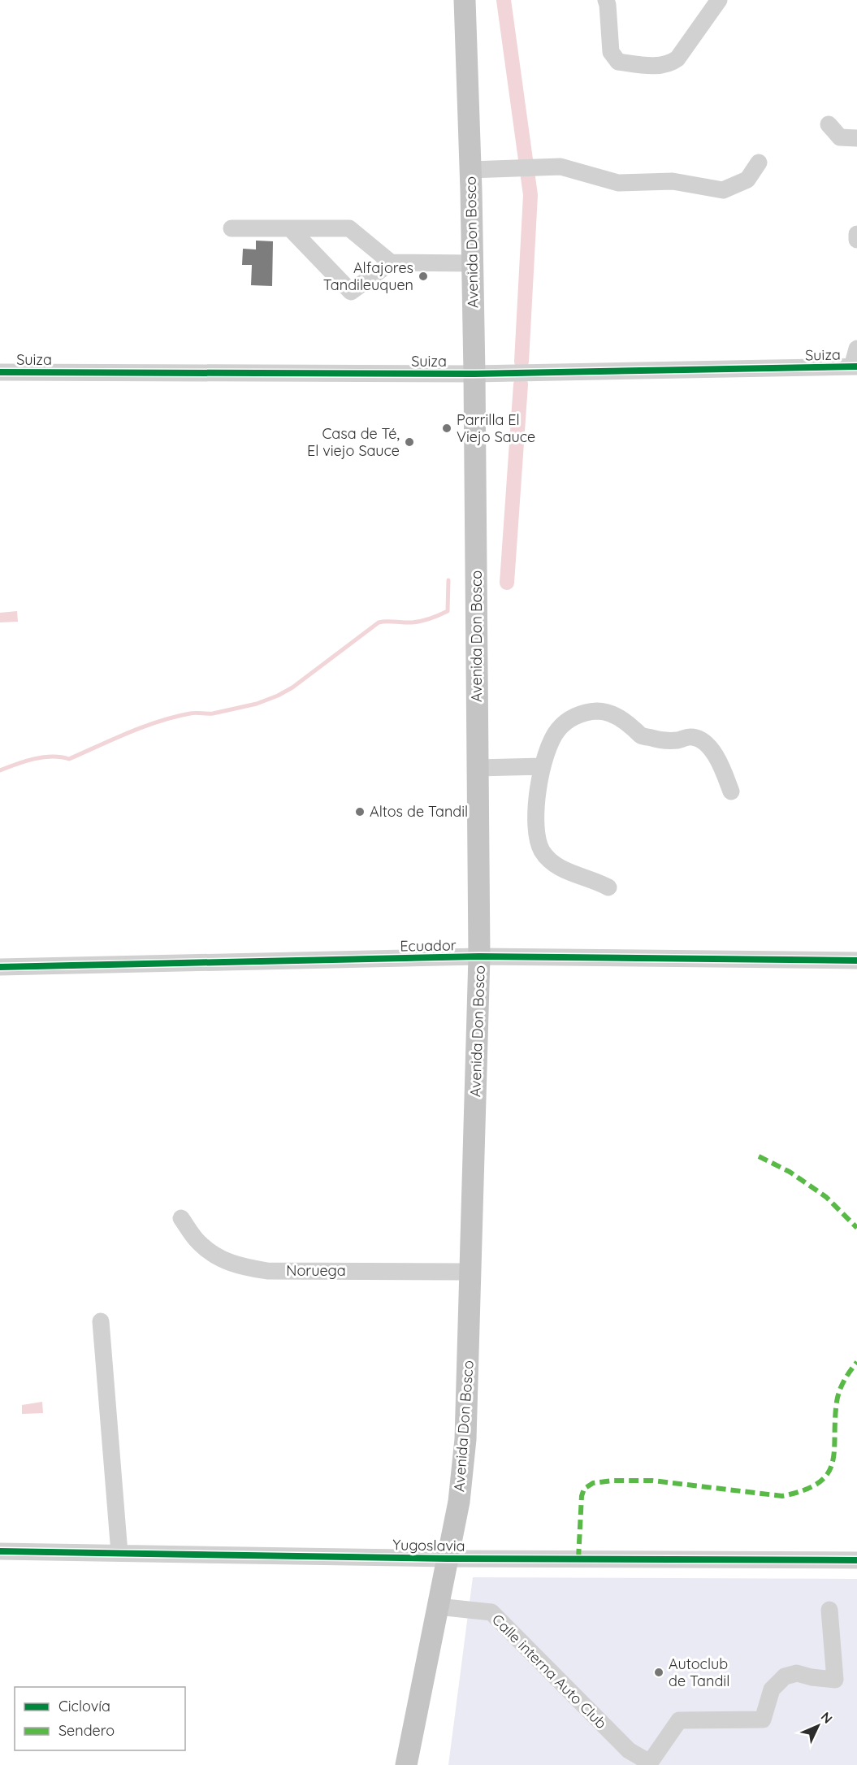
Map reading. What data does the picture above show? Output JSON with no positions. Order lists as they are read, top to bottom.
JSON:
{
  "streets": {
    "main road": ["Avenida Don Bosco"],
    "street": [
      "Suiza",
      "Ecuador",
      "Noruega",
      "Yugoslavia",
      "Calle interna Auto Club"
    ]
  },
  "crossings": [
    ["Avenida Don Bosco", "Suiza"],
    ["Avenida Don Bosco", "Ecuador"],
    ["Avenida Don Bosco", "Noruega"],
    ["Avenida Don Bosco", "Yugoslavia"],
    ["Avenida Don Bosco", "Calle interna Auto Club"]
  ],
  "places": [
    "Alfajores Tandileuquen",
    "Parrilla El Viejo Sauce",
    "Casa de Té, El viejo Sauce",
    "Altos de Tandil",
    "Autoclub de Tandil"
  ],
  "legend": ["Ciclovía", "Sendero"],
  "north": "top right"
}
